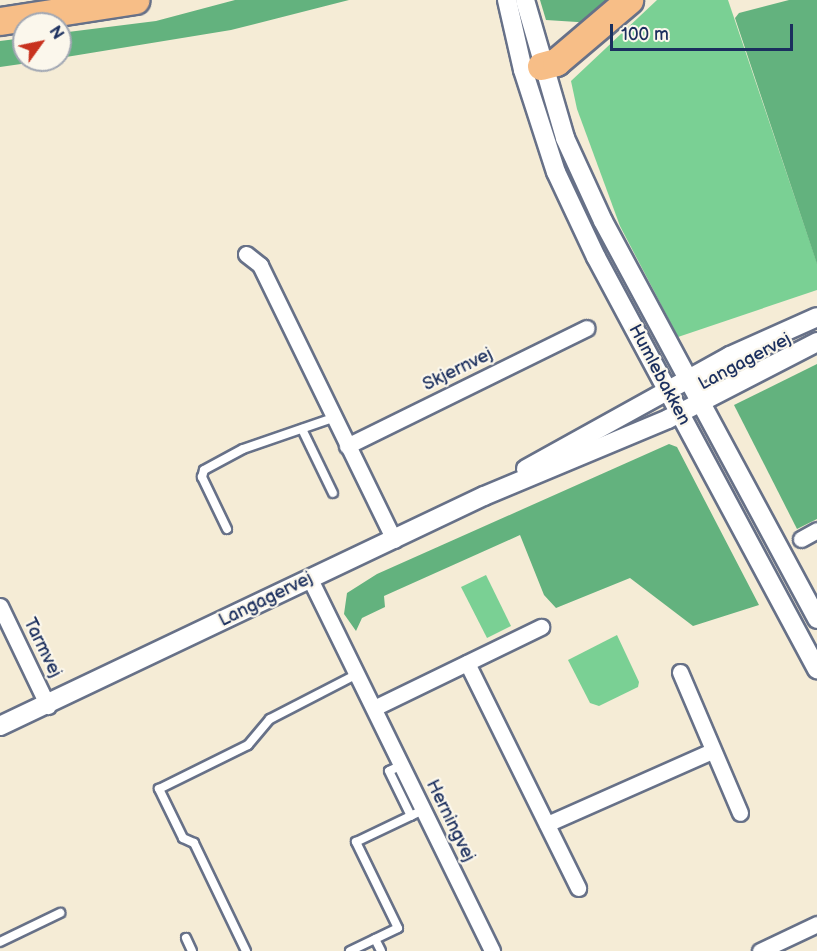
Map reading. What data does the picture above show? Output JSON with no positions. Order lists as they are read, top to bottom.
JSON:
{
  "streets": {
    "street": [
      "Langagervej",
      "Skjernvej",
      "Humlebakken",
      "Tarmvej",
      "Herningvej"
    ]
  },
  "crossings": [
    ["Langagervej", "Humlebakken"],
    ["Langagervej", "Tarmvej"],
    ["Langagervej", "Herningvej"]
  ],
  "scale_bar": "100 m",
  "north": "top right"
}
